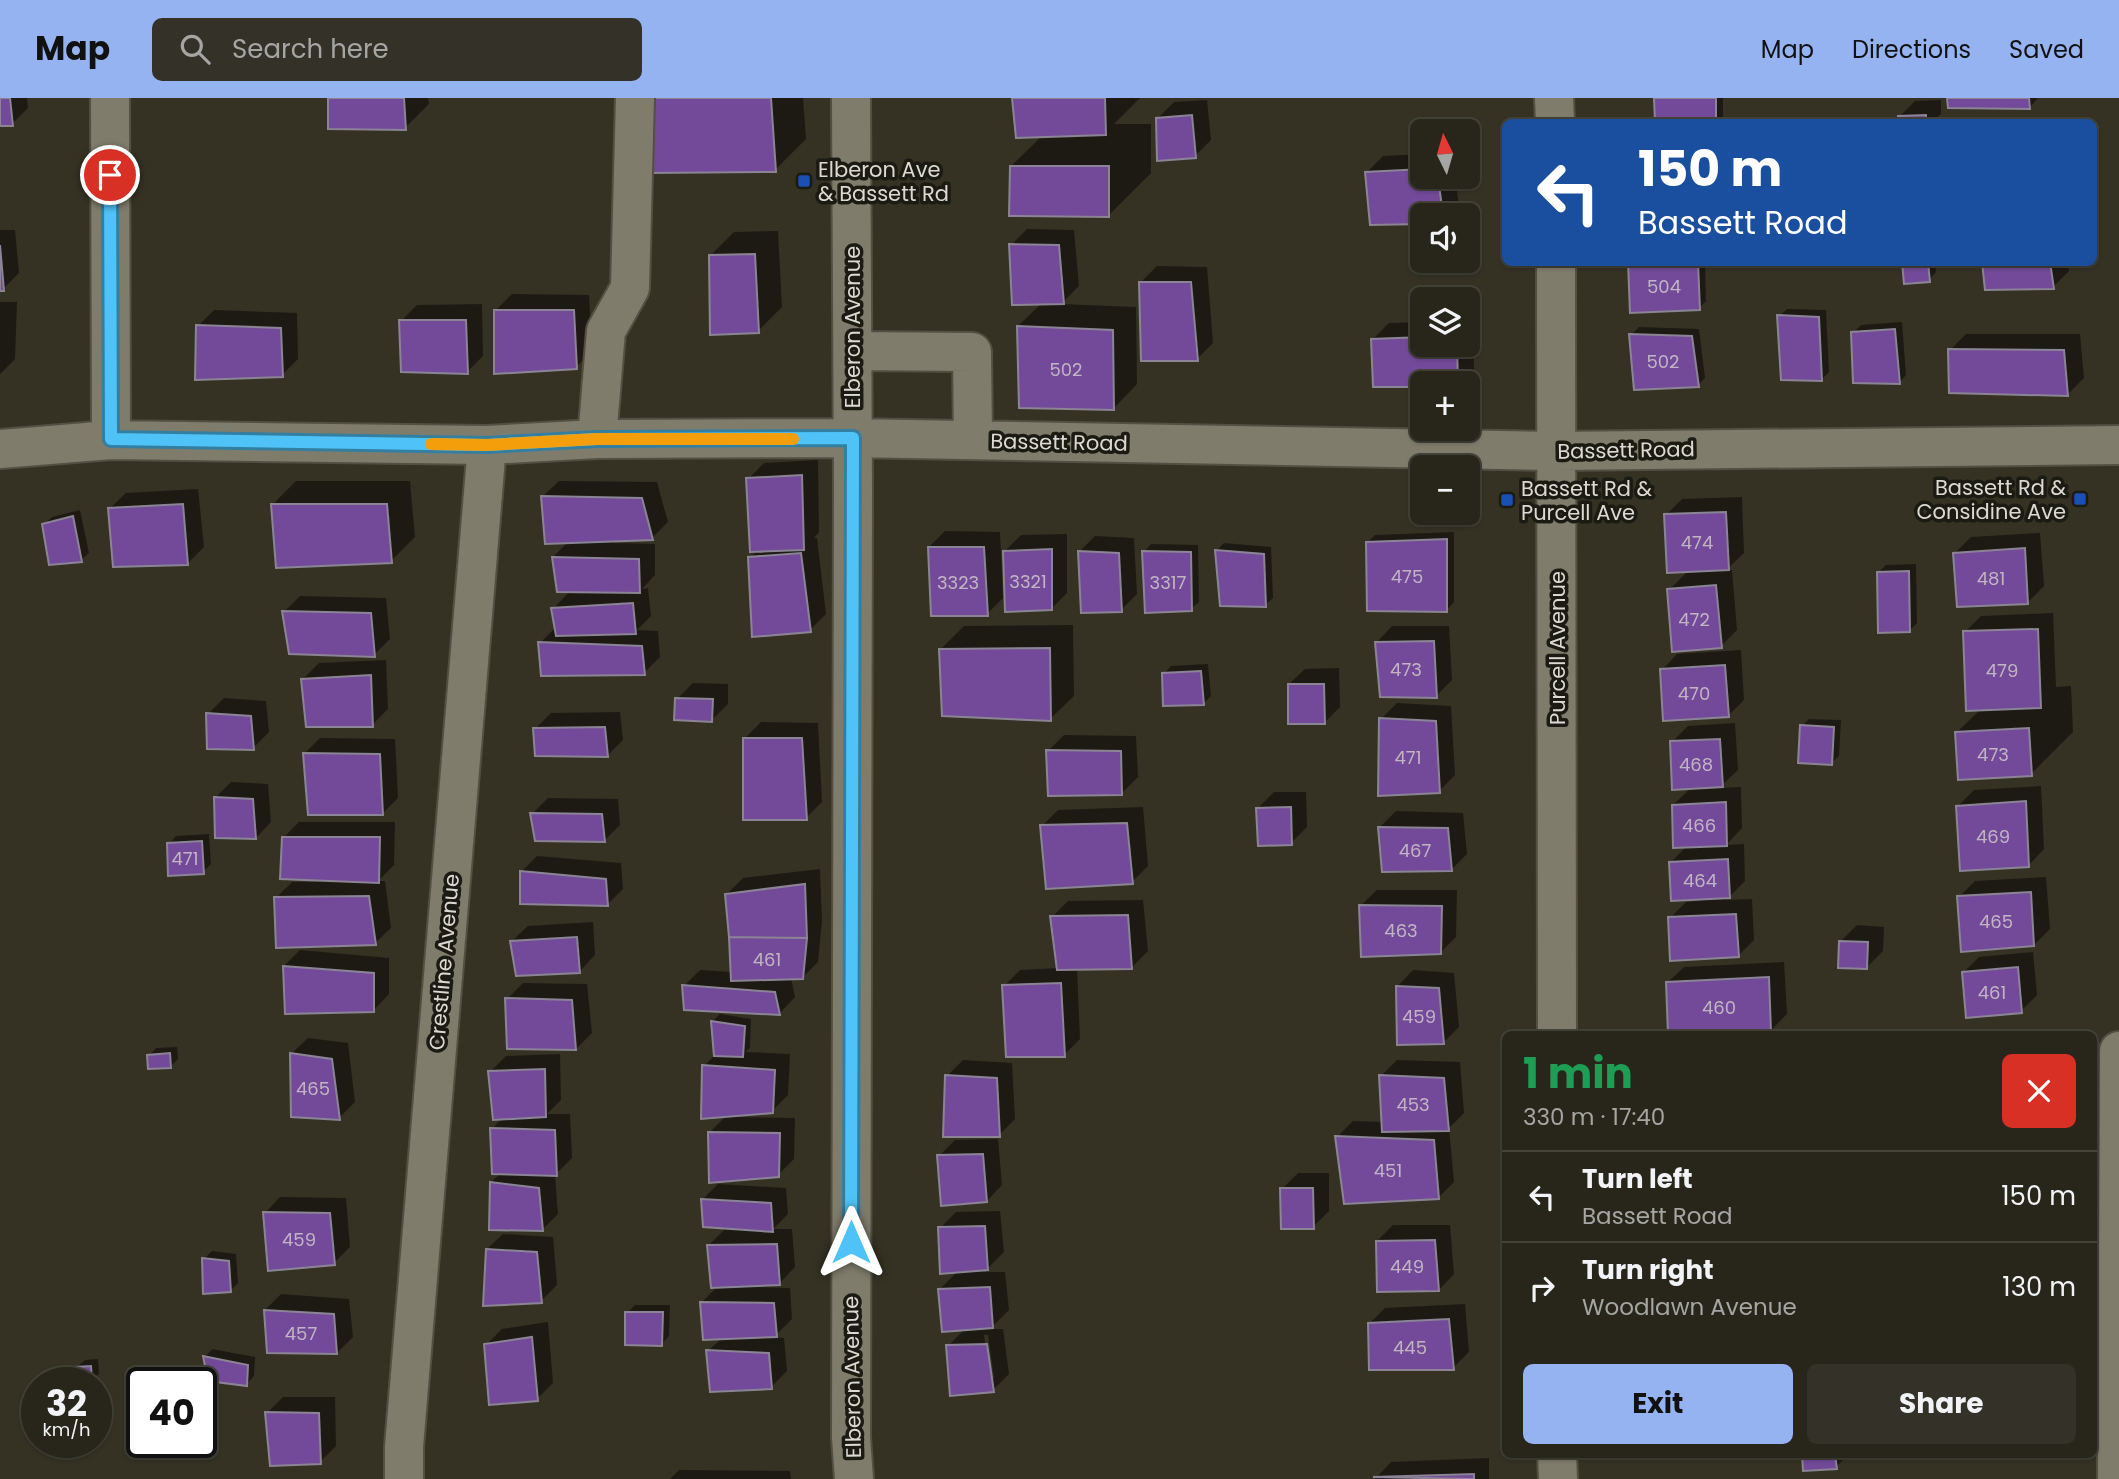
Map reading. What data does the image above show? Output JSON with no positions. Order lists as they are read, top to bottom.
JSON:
{
  "streets": {
    "street": [
      "Elberon Avenue",
      "Bassett Road",
      "Purcell Avenue",
      "Crestline Avenue"
    ]
  },
  "crossings": [
    ["Elberon Avenue", "Bassett Road"],
    ["Bassett Road", "Purcell Avenue"],
    ["Bassett Road", "Crestline Avenue"]
  ],
  "places": {
    "transit": ["Elberon Ave & Bassett Rd", "Bassett Rd & Considine Ave", "Bassett Rd & Purcell Ave"]
  },
  "house_numbers": [
    "504",
    "502",
    "502",
    "474",
    "475",
    "481",
    "3321",
    "3323",
    "3317",
    "472",
    "473",
    "479",
    "470",
    "473",
    "471",
    "468",
    "466",
    "469",
    "467",
    "471",
    "464",
    "465",
    "463",
    "461",
    "461",
    "460",
    "459",
    "465",
    "453",
    "451",
    "459",
    "449",
    "457",
    "445"
  ],
  "north": "top",
  "page": {
    "header": "Map",
    "search": "Search here",
    "nav": ["Map", "Directions", "Saved"],
    "map_buttons": ["+", "−"],
    "turn": ["150 m", "Bassett Road"],
    "heading": ["1 min", "330 m · 17:40"],
    "list": [
      {
        "name": "Turn left",
        "note": "Bassett Road",
        "value": "150 m"
      },
      {
        "name": "Turn right",
        "note": "Woodlawn Avenue",
        "value": "130 m"
      }
    ],
    "buttons": ["Exit", "Share"],
    "speed": "32 km/h",
    "limit": "40"
  }
}
